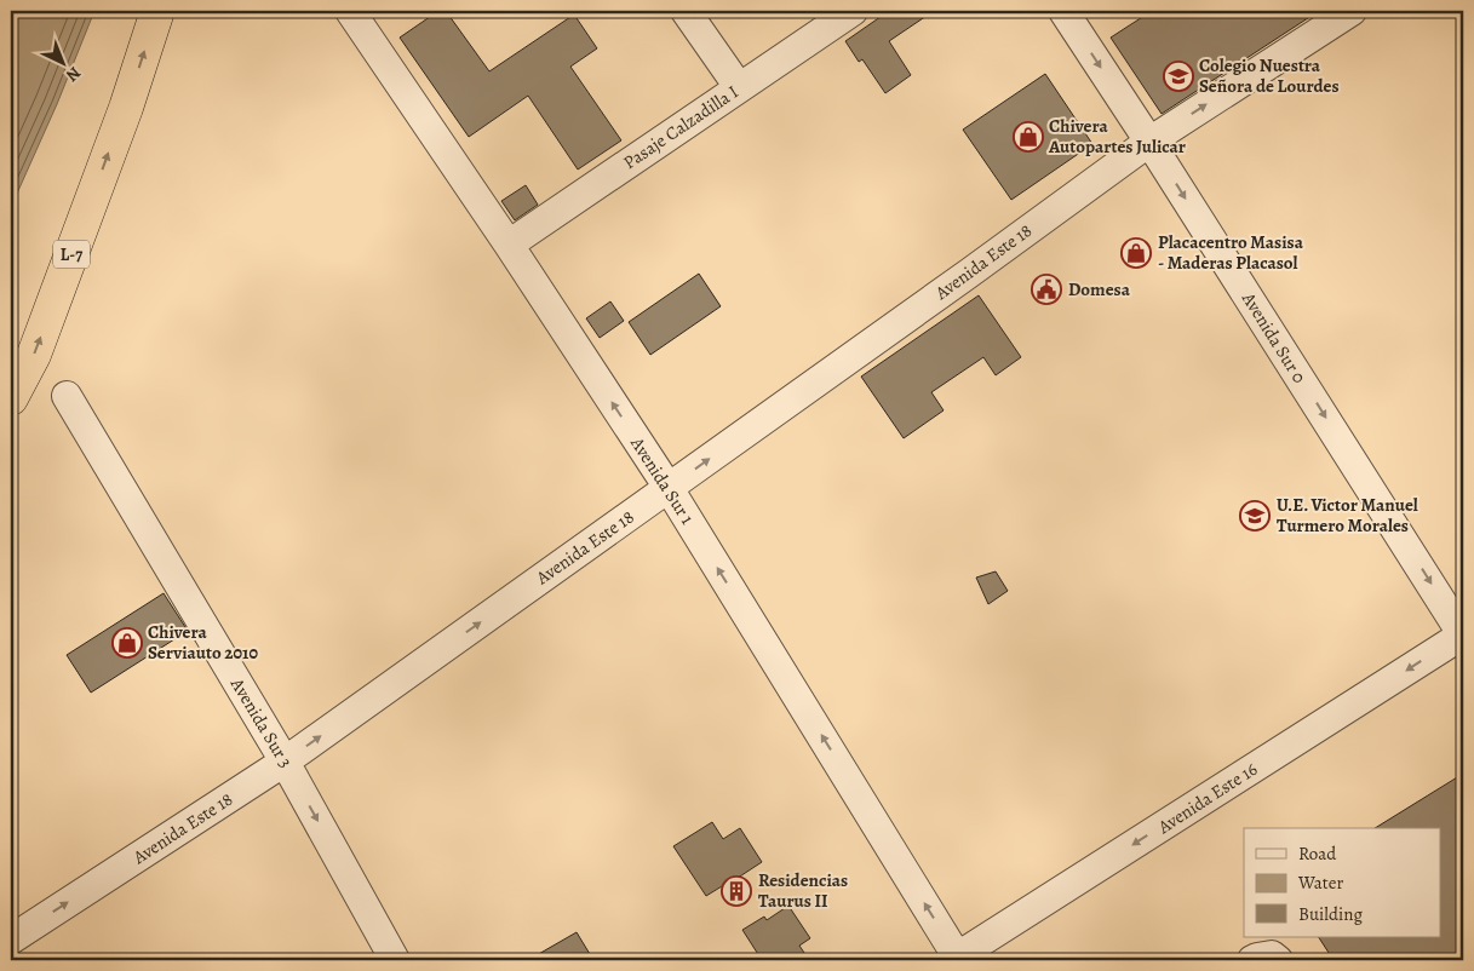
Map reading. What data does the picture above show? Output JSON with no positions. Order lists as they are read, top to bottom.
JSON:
{
  "streets": {
    "highway": ["L-7"],
    "street": [
      "Pasaje Calzadilla I",
      "Avenida Este 18",
      "Avenida Sur 0",
      "Avenida Sur 1",
      "Avenida Sur 3",
      "Avenida Este 16"
    ]
  },
  "crossings": [
    ["Pasaje Calzadilla I", "Avenida Sur 1"],
    ["Avenida Este 18", "Avenida Sur 0"],
    ["Avenida Este 18", "Avenida Sur 1"],
    ["Avenida Este 18", "Avenida Sur 3"],
    ["Avenida Sur 0", "Avenida Este 16"],
    ["Avenida Sur 1", "Avenida Este 16"]
  ],
  "one_way": [
    "Avenida Este 18",
    "Avenida Sur 0",
    "Avenida Sur 1",
    "Avenida Este 16"
  ],
  "places": {
    "school or university": ["Colegio Nuestra Señora de Lourdes", "U.E. Victor Manuel Turmero Morales"],
    "shop": ["Chivera Autopartes Julicar", "Placacentro Masisa - Maderas Placasol", "Chivera Serviauto 2010"],
    "public building": ["Domesa"],
    "building": ["Residencias Taurus II"]
  },
  "legend": ["Road", "Water", "Building"],
  "north": "bottom right"
}
